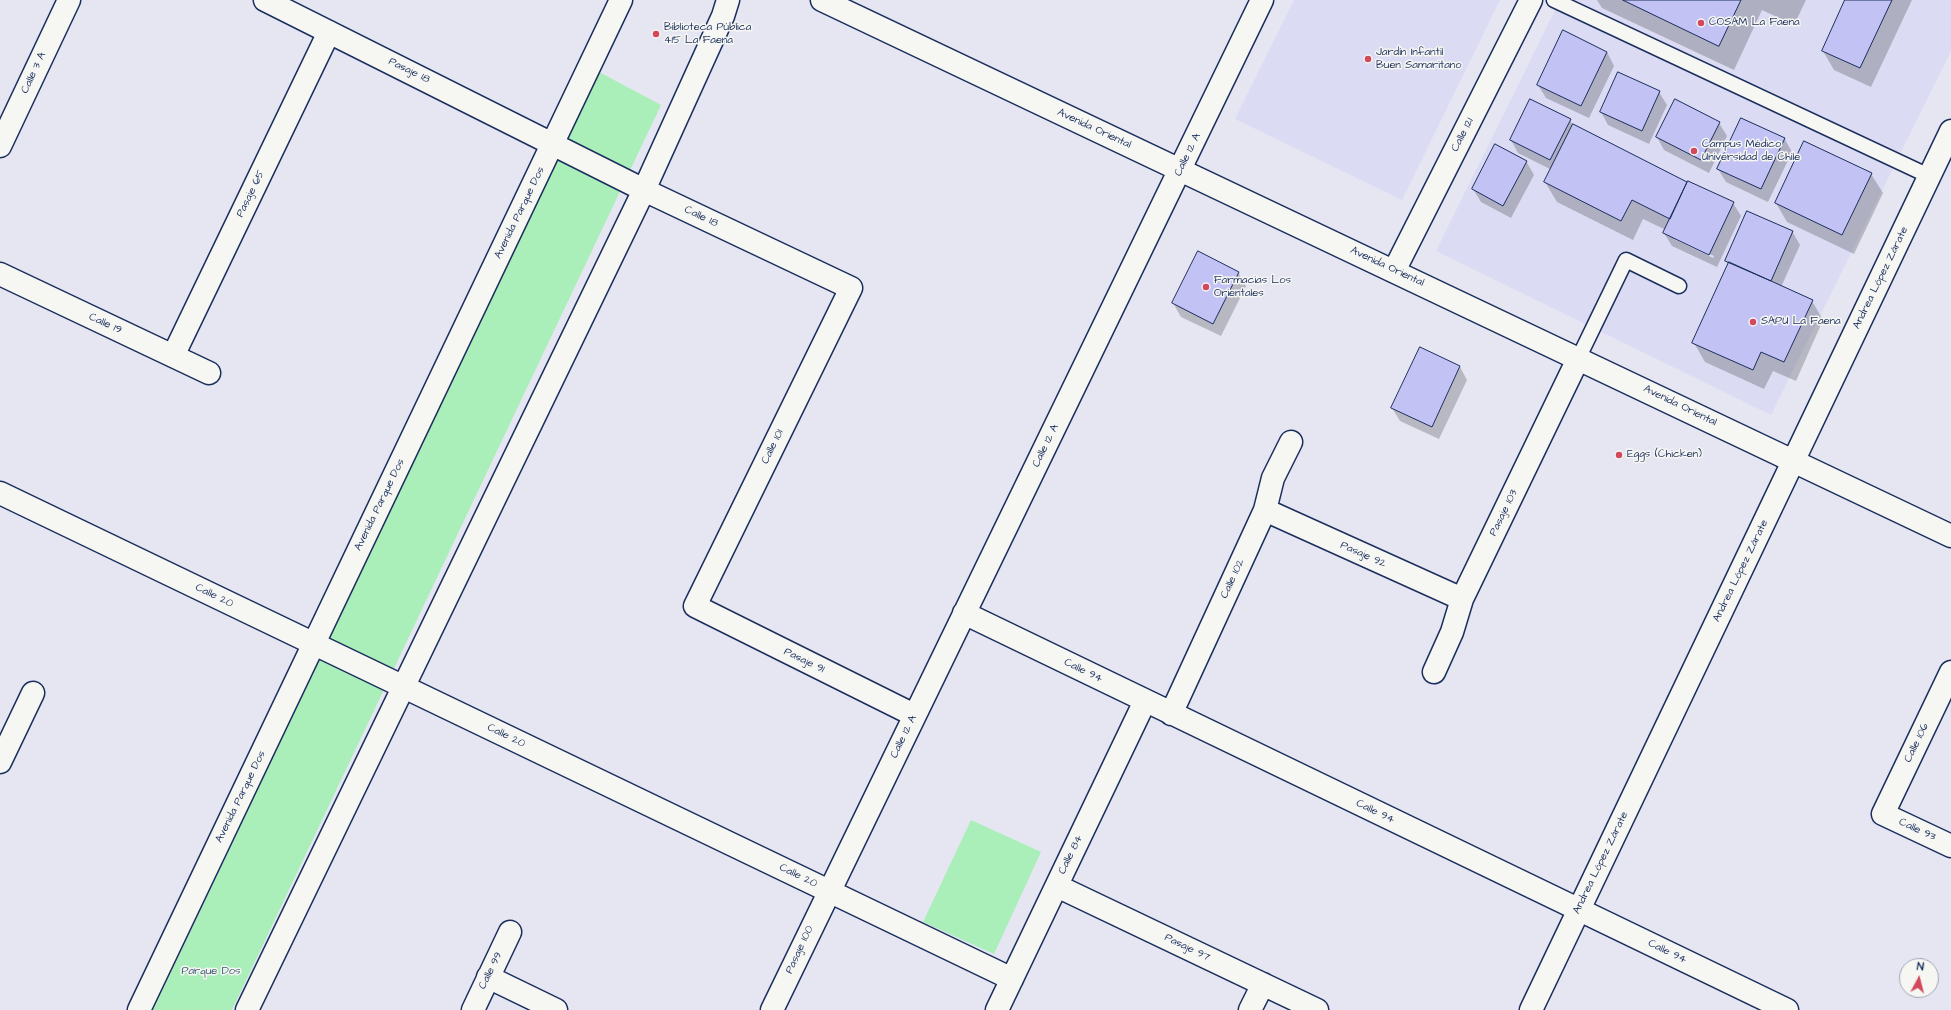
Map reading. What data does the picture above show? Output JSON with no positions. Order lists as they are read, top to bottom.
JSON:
{
  "streets": {
    "street": [
      "Pasaje 18",
      "Calle 3 A",
      "Avenida Oriental",
      "Calle 121",
      "Calle 12 A",
      "Pasaje 65",
      "Avenida Parque Dos",
      "Calle 18",
      "Andrea López Zárate",
      "Calle 19",
      "Calle 101",
      "Pasaje 103",
      "Pasaje 92",
      "Calle 102",
      "Calle 20",
      "Pasaje 91",
      "Calle 94",
      "Calle 106",
      "Calle 93",
      "Calle 84",
      "Pasaje 97",
      "Pasaje 100",
      "Calle 99"
    ]
  },
  "crossings": [
    ["Pasaje 18", "Pasaje 65"],
    ["Pasaje 18", "Avenida Parque Dos"],
    ["Pasaje 18", "Calle 18"],
    ["Avenida Oriental", "Calle 121"],
    ["Avenida Oriental", "Calle 12 A"],
    ["Avenida Oriental", "Andrea López Zárate"],
    ["Avenida Oriental", "Pasaje 103"],
    ["Calle 12 A", "Calle 20"],
    ["Calle 12 A", "Pasaje 91"],
    ["Calle 12 A", "Calle 94"],
    ["Calle 12 A", "Pasaje 100"],
    ["Pasaje 65", "Calle 19"],
    ["Avenida Parque Dos", "Calle 18"],
    ["Avenida Parque Dos", "Calle 20"],
    ["Calle 18", "Calle 101"],
    ["Andrea López Zárate", "Calle 94"],
    ["Calle 101", "Pasaje 91"],
    ["Pasaje 103", "Pasaje 92"],
    ["Pasaje 92", "Calle 102"],
    ["Calle 102", "Calle 94"],
    ["Calle 20", "Calle 84"],
    ["Calle 20", "Pasaje 100"],
    ["Calle 94", "Calle 84"],
    ["Calle 106", "Calle 93"],
    ["Calle 84", "Pasaje 97"]
  ],
  "parks": ["Parque Dos"],
  "places": [
    "COSAM La Faena",
    "Biblioteca Pública 415 La Faena",
    "Jardín Infantil Buen Samaritano",
    "Campus Médico Universidad de Chile",
    "Farmacias Los Orientales",
    "SAPU La Faena",
    "Eggs (Chicken)"
  ],
  "north": "top"
}
